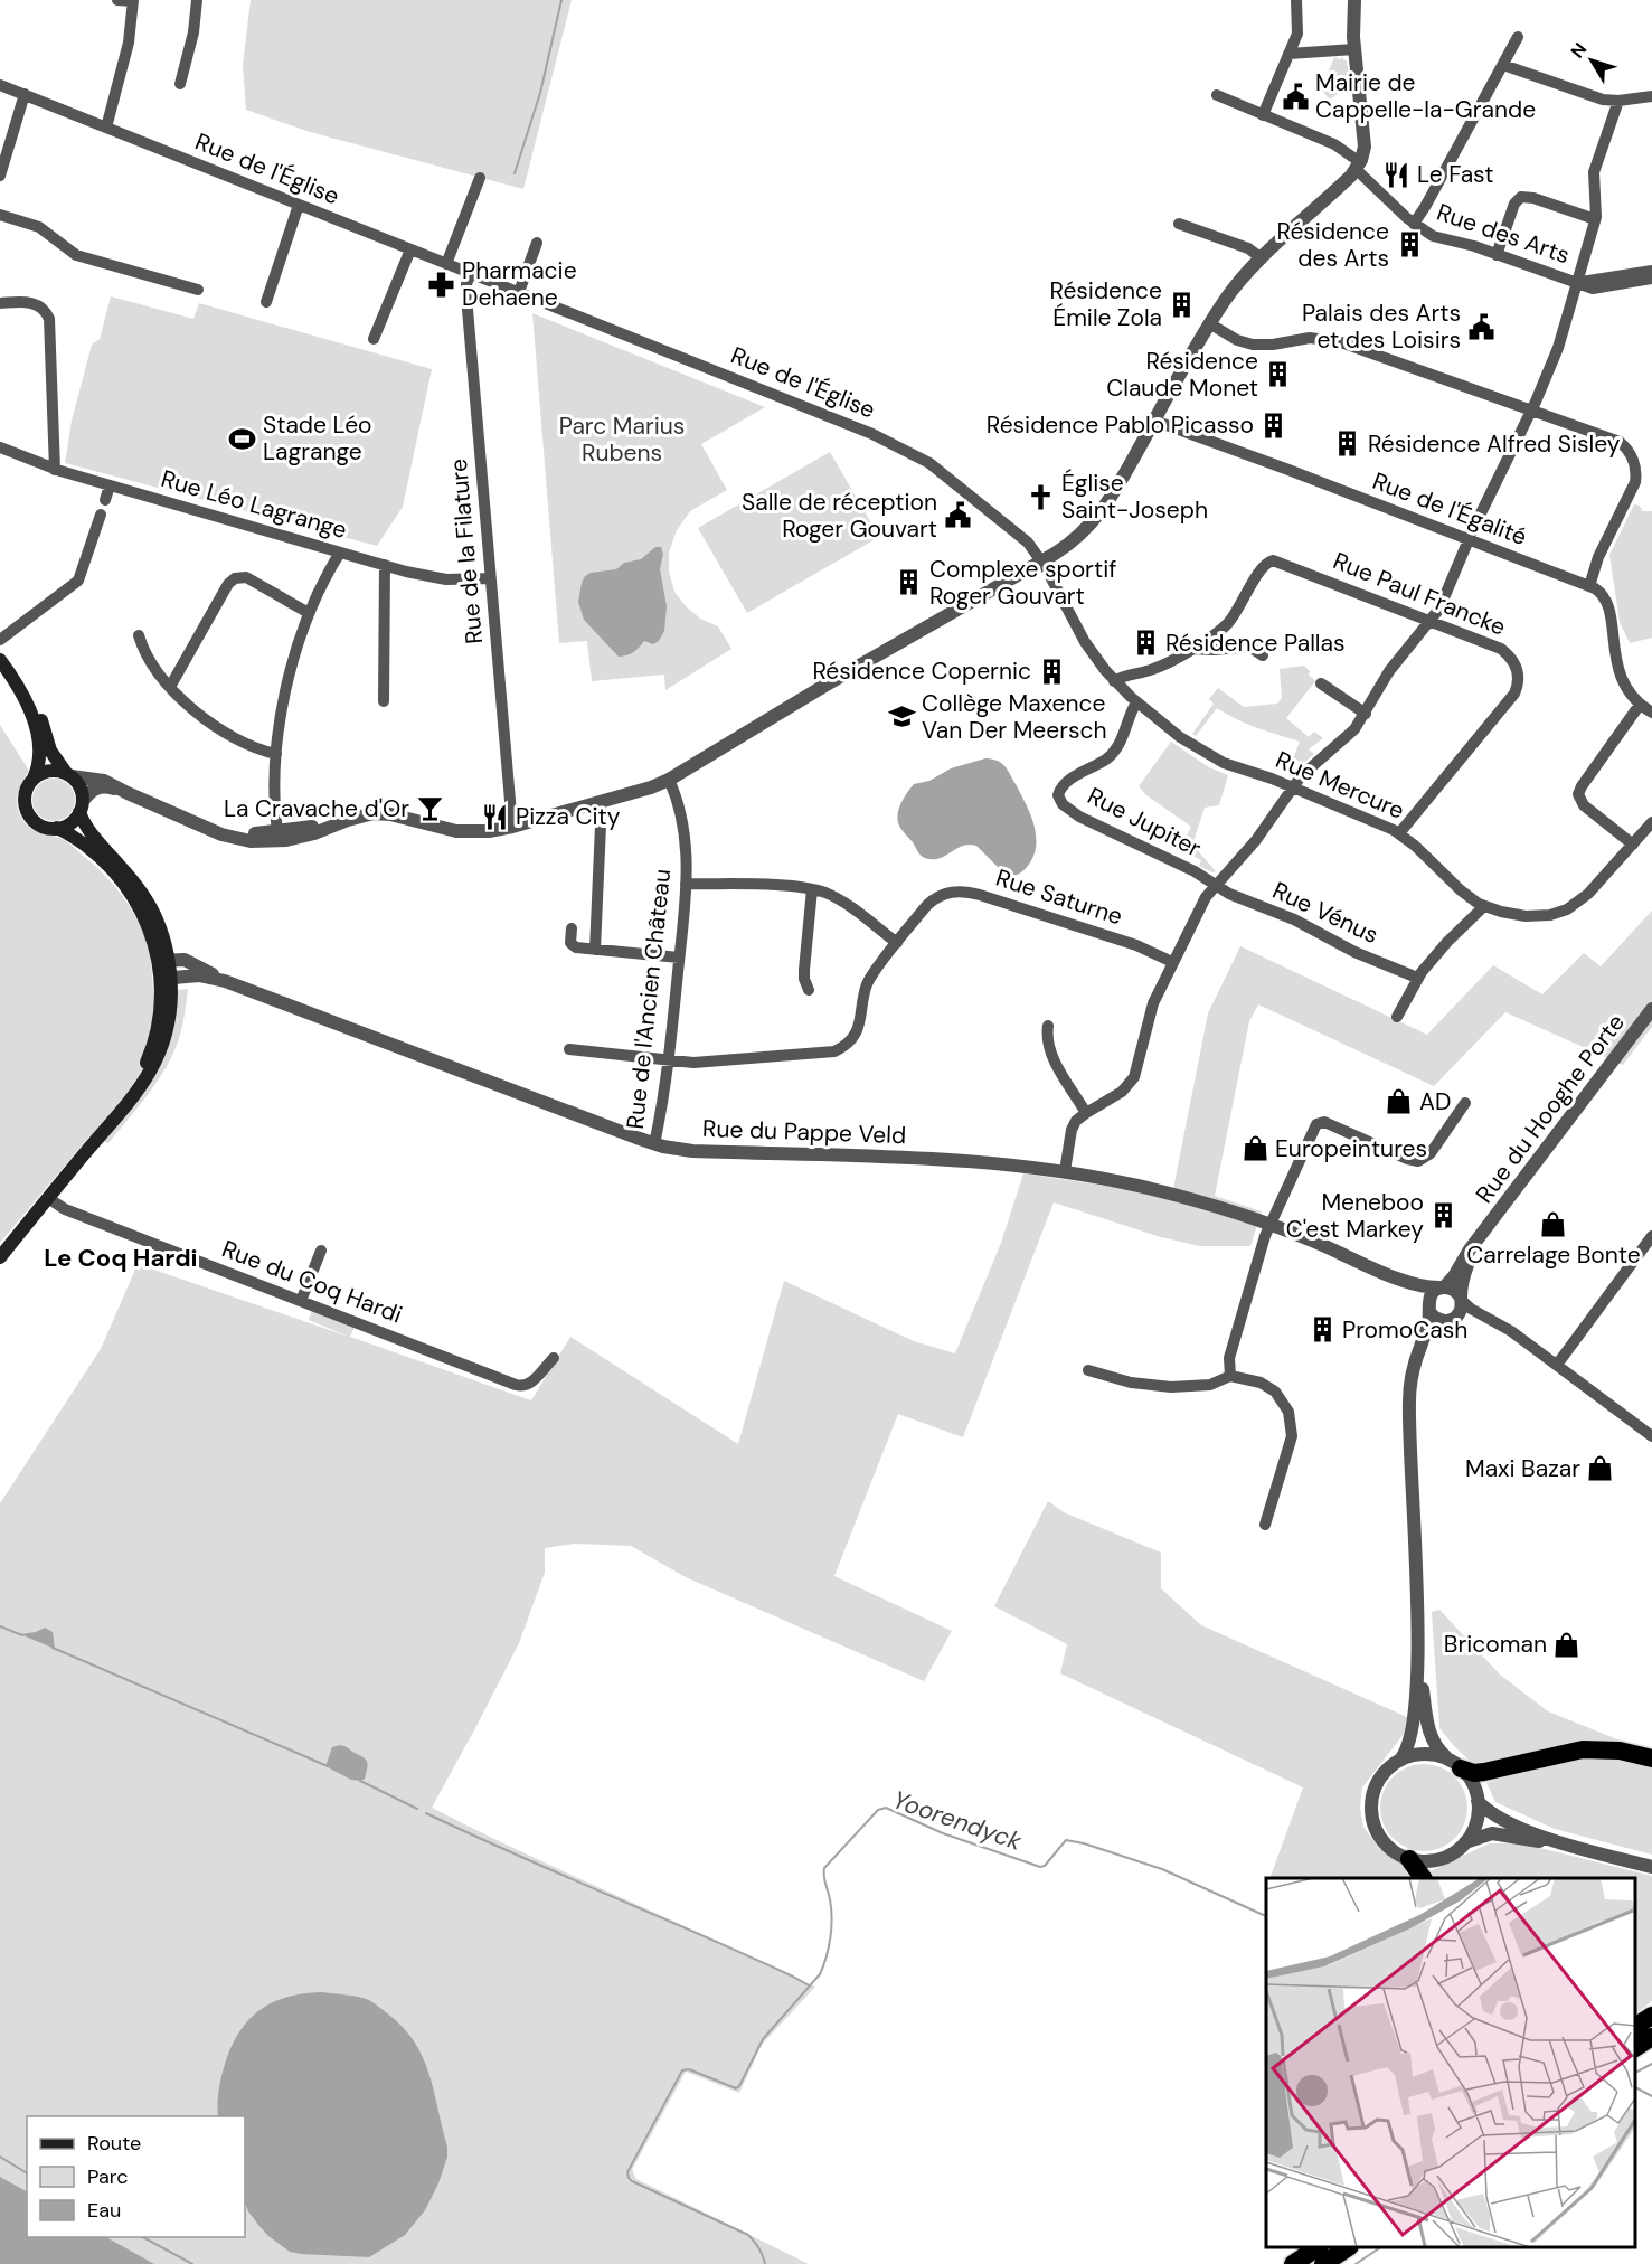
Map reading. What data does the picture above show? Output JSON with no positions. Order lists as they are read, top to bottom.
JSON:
{
  "streets": {
    "street": [
      "Rue de l'Église",
      "Rue des Arts",
      "Rue Léo Lagrange",
      "Rue de l'Égalité",
      "Rue de la Filature",
      "Rue Paul Francke",
      "Rue Mercure",
      "Rue Jupiter",
      "Rue Saturne",
      "Rue Vénus",
      "Rue de l'Ancien Château",
      "Rue du Hooghe Porte",
      "Rue du Pappe Veld",
      "Rue du Coq Hardi"
    ]
  },
  "crossings": [
    ["Rue de l'Église", "Rue de la Filature"],
    ["Rue de l'Église", "Rue Mercure"],
    ["Rue Léo Lagrange", "Rue de la Filature"],
    ["Rue Paul Francke", "Rue Mercure"],
    ["Rue Mercure", "Rue Jupiter"],
    ["Rue Jupiter", "Rue Vénus"],
    ["Rue de l'Ancien Château", "Rue du Pappe Veld"],
    ["Rue du Hooghe Porte", "Rue du Pappe Veld"]
  ],
  "districts": ["Le Coq Hardi"],
  "water": ["Yoorendyck"],
  "parks": ["Parc Marius Rubens"],
  "places": {
    "public building": ["Mairie de Cappelle-la-Grande", "Palais des Arts et des Loisirs", "Salle de réception Roger Gouvart"],
    "restaurant": ["Le Fast", "Pizza City"],
    "building": [
      "Résidence des Arts",
      "Résidence Émile Zola",
      "Résidence Claude Monet",
      "Résidence Pablo Picasso",
      "Résidence Alfred Sisley",
      "Complexe sportif Roger Gouvart",
      "Résidence Pallas",
      "Résidence Copernic",
      "Meneboo C'est Markey",
      "PromoCash"
    ],
    "pharmacy": ["Pharmacie Dehaene"],
    "sports": ["Stade Léo Lagrange"],
    "church": ["Église Saint-Joseph"],
    "school or university": ["Collège Maxence Van Der Meersch"],
    "bar": ["La Cravache d'Or"],
    "shop": [
      "AD",
      "Europeintures",
      "Carrelage Bonte",
      "Maxi Bazar",
      "Bricoman"
    ]
  },
  "legend": ["Route", "Parc", "Eau"],
  "north": "top left"
}
